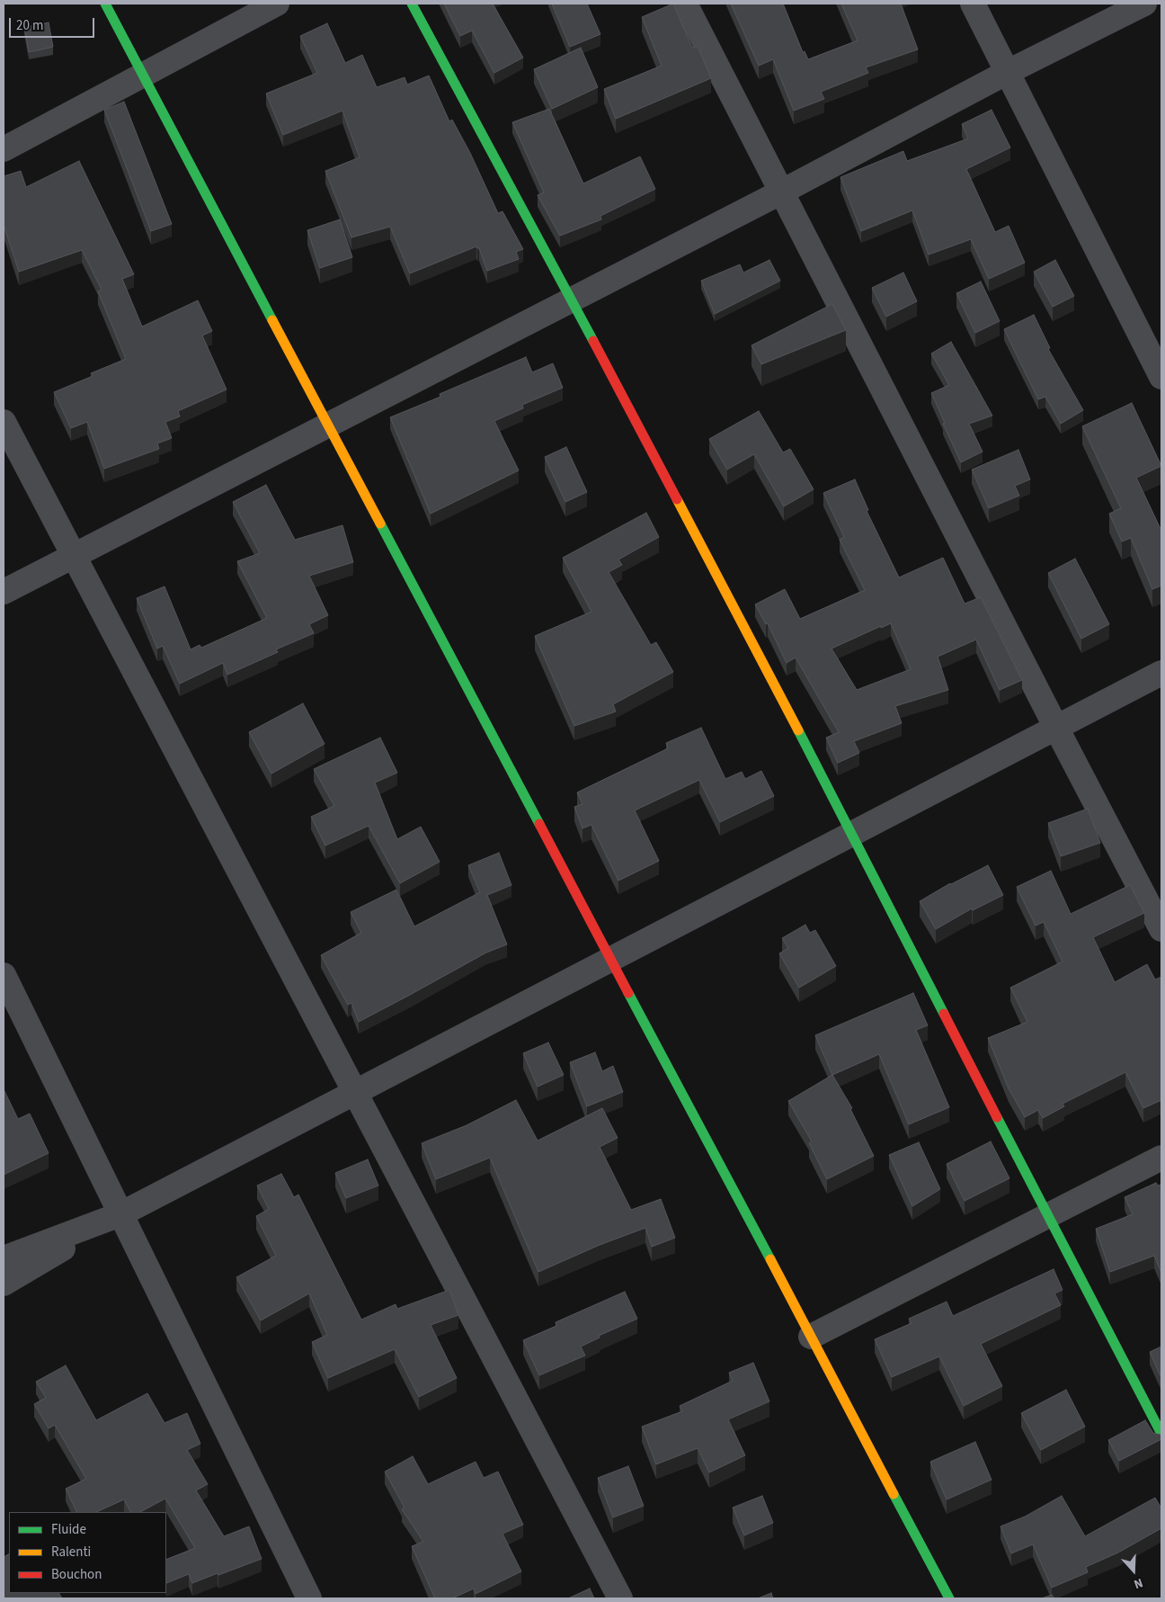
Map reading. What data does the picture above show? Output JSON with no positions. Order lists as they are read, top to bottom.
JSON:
{
  "legend": ["Fluide", "Ralenti", "Bouchon"],
  "scale_bar": "20 m",
  "north": "bottom"
}
